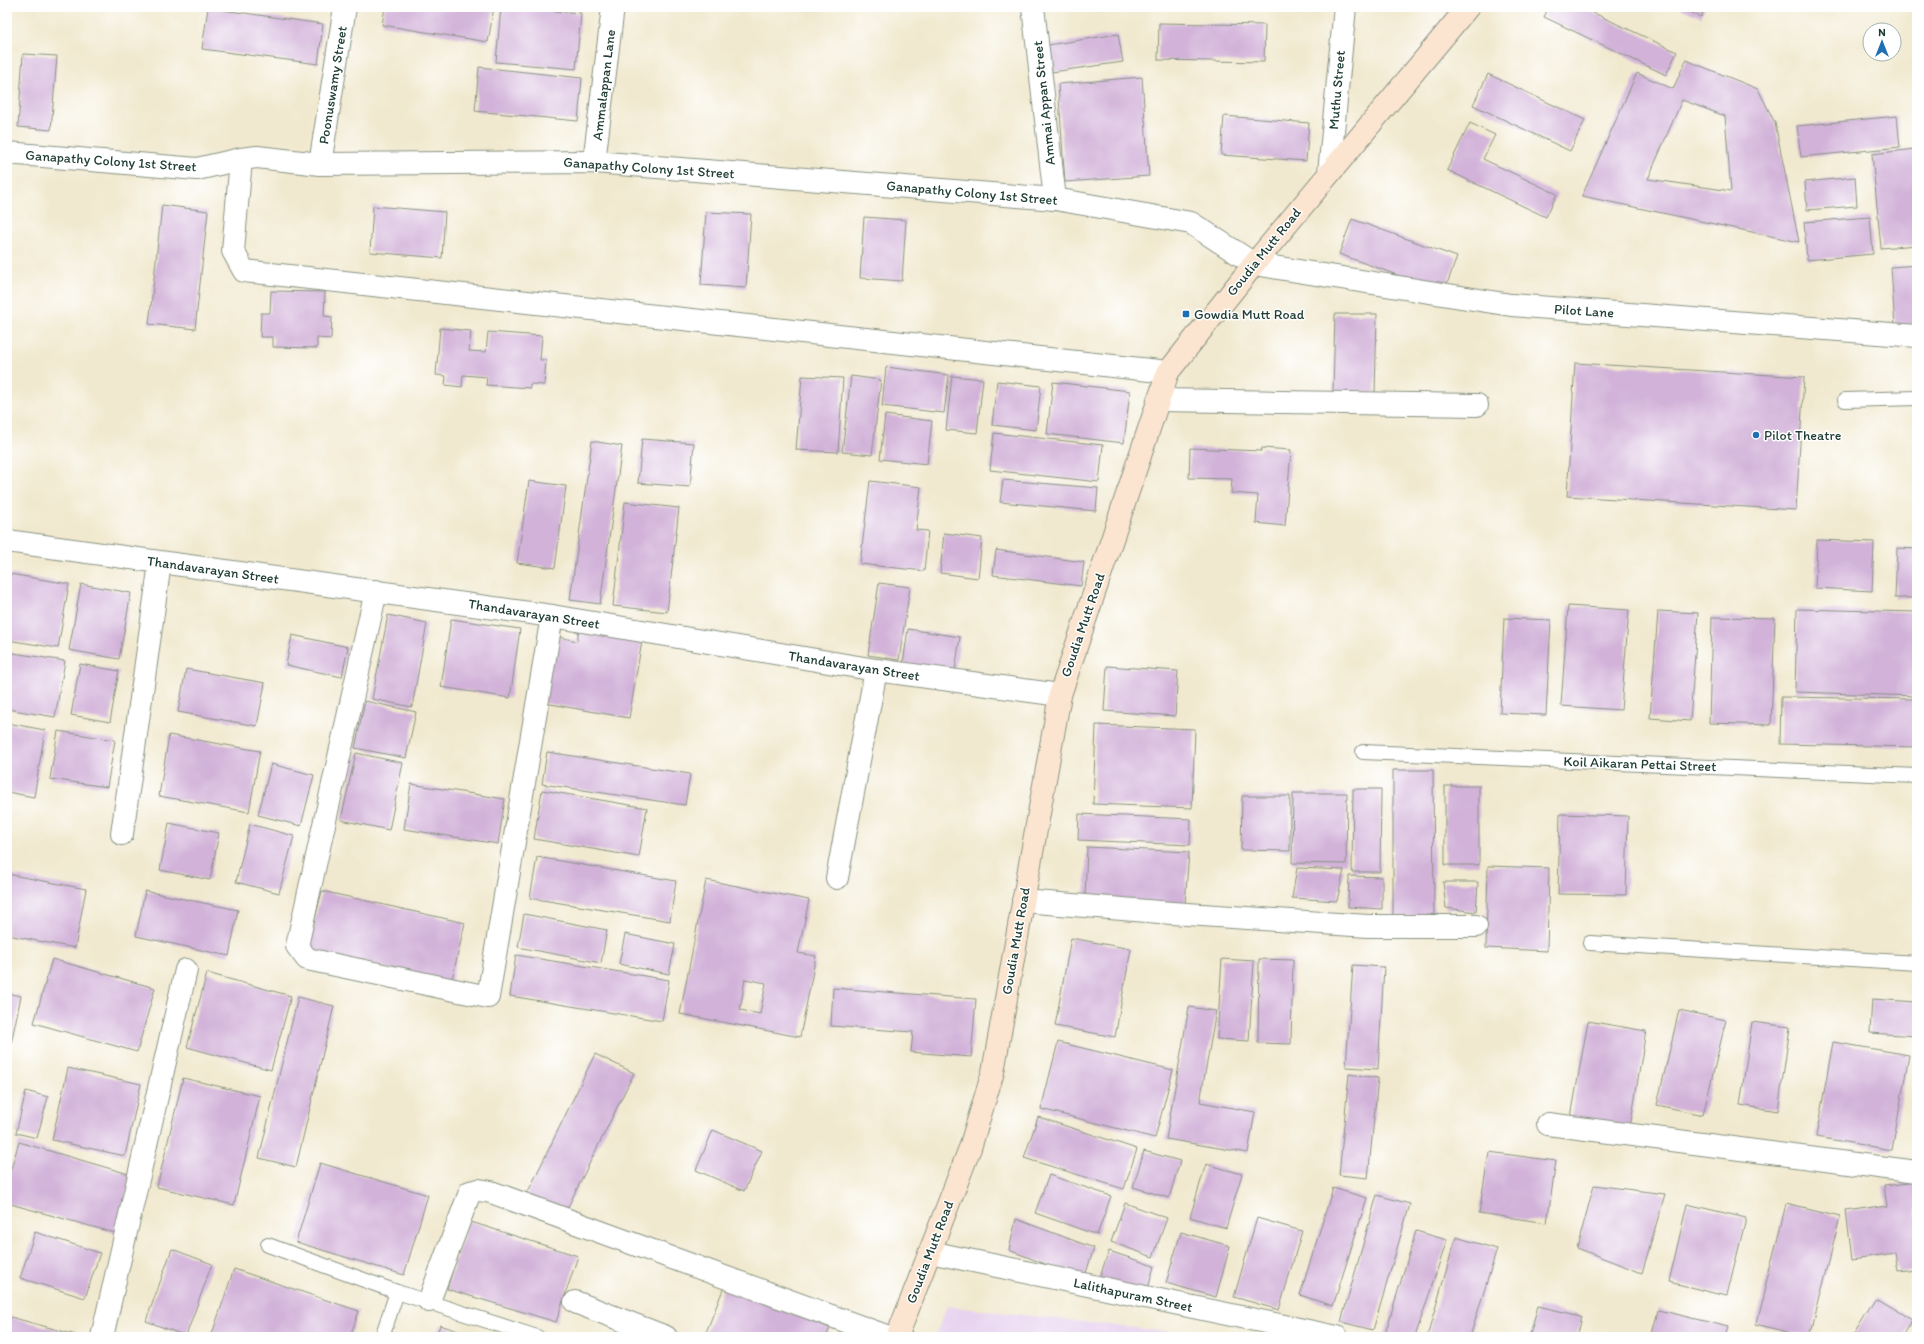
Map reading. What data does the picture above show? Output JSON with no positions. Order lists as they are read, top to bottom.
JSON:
{
  "streets": {
    "main road": ["Goudia Mutt Road"],
    "street": [
      "Poonuswamy Street",
      "Ammalappan Lane",
      "Muthu Street",
      "Ammai Appan Street",
      "Ganapathy Colony 1st Street",
      "Pilot Lane",
      "Thandavarayan Street",
      "Lalithapuram Street"
    ],
    "lane": ["Koil Aikaran Pettai Street"]
  },
  "crossings": [
    ["Poonuswamy Street", "Ganapathy Colony 1st Street"],
    ["Ammalappan Lane", "Ganapathy Colony 1st Street"],
    ["Muthu Street", "Goudia Mutt Road"],
    ["Ammai Appan Street", "Ganapathy Colony 1st Street"],
    ["Ganapathy Colony 1st Street", "Goudia Mutt Road"],
    ["Ganapathy Colony 1st Street", "Pilot Lane"],
    ["Goudia Mutt Road", "Pilot Lane"],
    ["Goudia Mutt Road", "Thandavarayan Street"],
    ["Goudia Mutt Road", "Lalithapuram Street"]
  ],
  "places": {
    "transit": ["Gowdia Mutt Road"],
    "other": ["Pilot Theatre"]
  },
  "north": "top"
}
